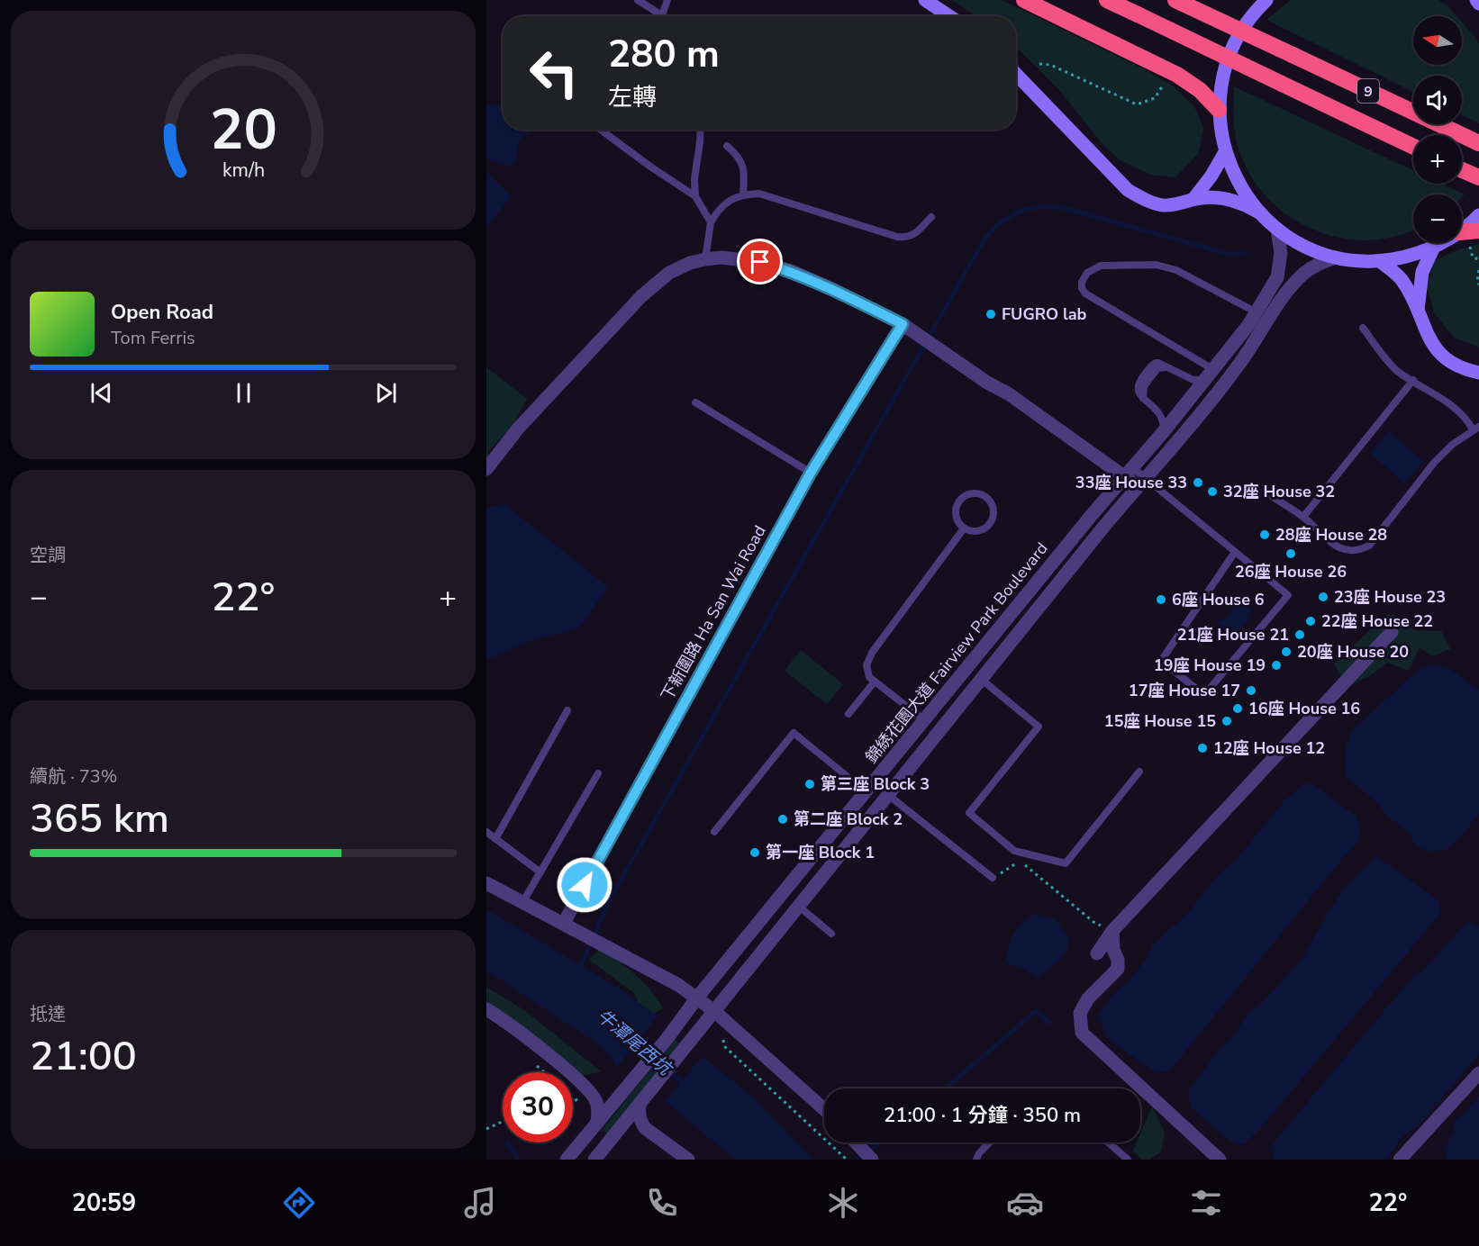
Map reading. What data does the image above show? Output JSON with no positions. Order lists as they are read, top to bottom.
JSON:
{
  "streets": {
    "highway": ["9"],
    "street": ["下新圍路 Ha San Wai Road", "錦綉花園大道 Fairview Park Boulevard"]
  },
  "water": ["牛潭尾西坑"],
  "places": [
    "FUGRO lab",
    "33座 House 33",
    "32座 House 32",
    "28座 House 28",
    "26座 House 26",
    "23座 House 23",
    "6座 House 6",
    "22座 House 22",
    "21座 House 21",
    "20座 House 20",
    "19座 House 19",
    "17座 House 17",
    "16座 House 16",
    "15座 House 15",
    "12座 House 12",
    "第三座 Block 3",
    "第二座 Block 2",
    "第一座 Block 1"
  ],
  "north": "left",
  "page": {
    "map_buttons": ["+", "−"],
    "turn": ["280 m", "左轉"],
    "song": ["Open Road", "Tom Ferris"],
    "tile": [
      "空調",
      ["續航 · 73%", "365 km"],
      ["抵達", "21:00"]
    ],
    "heat": ["−", "22°", "+"],
    "limit": "30",
    "trip": "21:00 · 1 分鐘 · 350 m",
    "tabs": ["20:59", "22°"],
    "gauge": ["20", "km/h"]
  }
}
